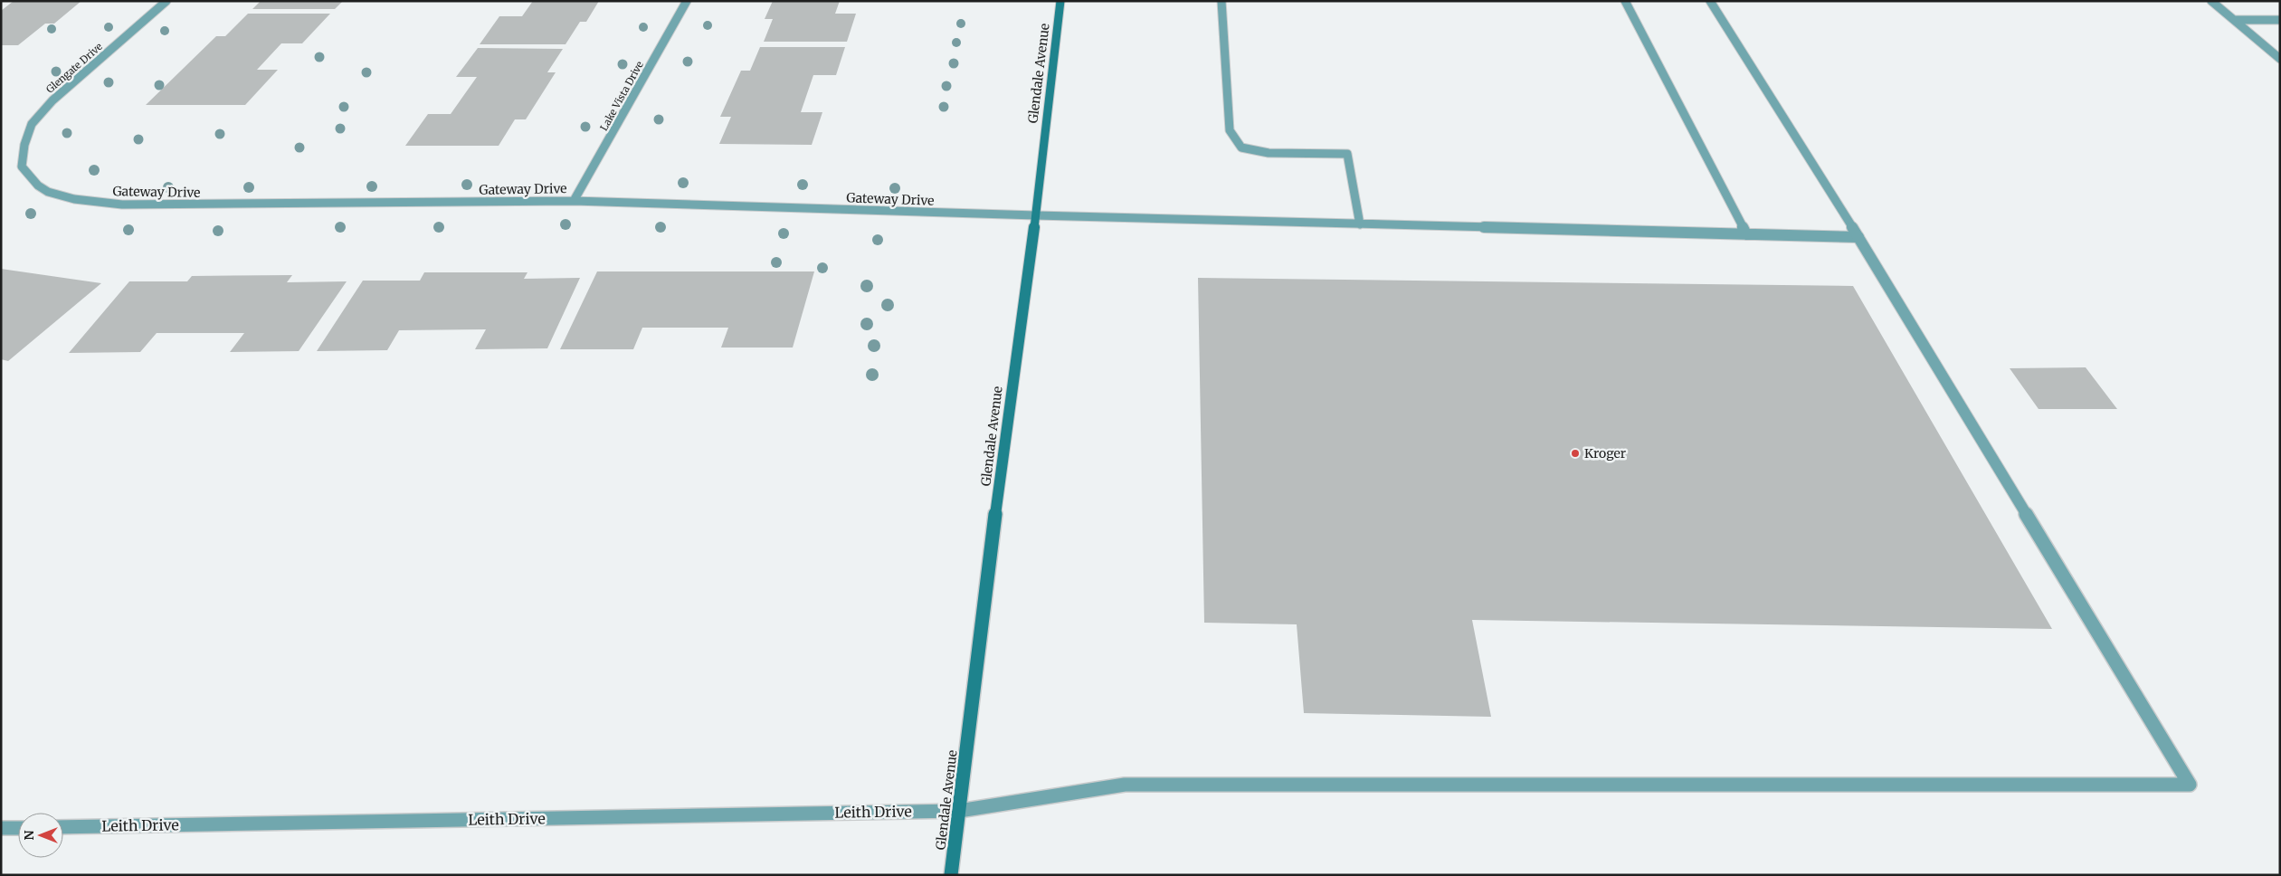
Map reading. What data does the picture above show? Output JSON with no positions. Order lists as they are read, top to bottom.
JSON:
{
  "streets": {
    "main road": ["Glendale Avenue"],
    "street": [
      "Glengate Drive",
      "Lake Vista Drive",
      "Gateway Drive",
      "Leith Drive"
    ]
  },
  "crossings": [
    ["Glengate Drive", "Gateway Drive"],
    ["Glendale Avenue", "Gateway Drive"],
    ["Glendale Avenue", "Leith Drive"],
    ["Lake Vista Drive", "Gateway Drive"],
    ["Gateway Drive", "Leith Drive"]
  ],
  "places": ["Kroger"],
  "north": "left"
}
